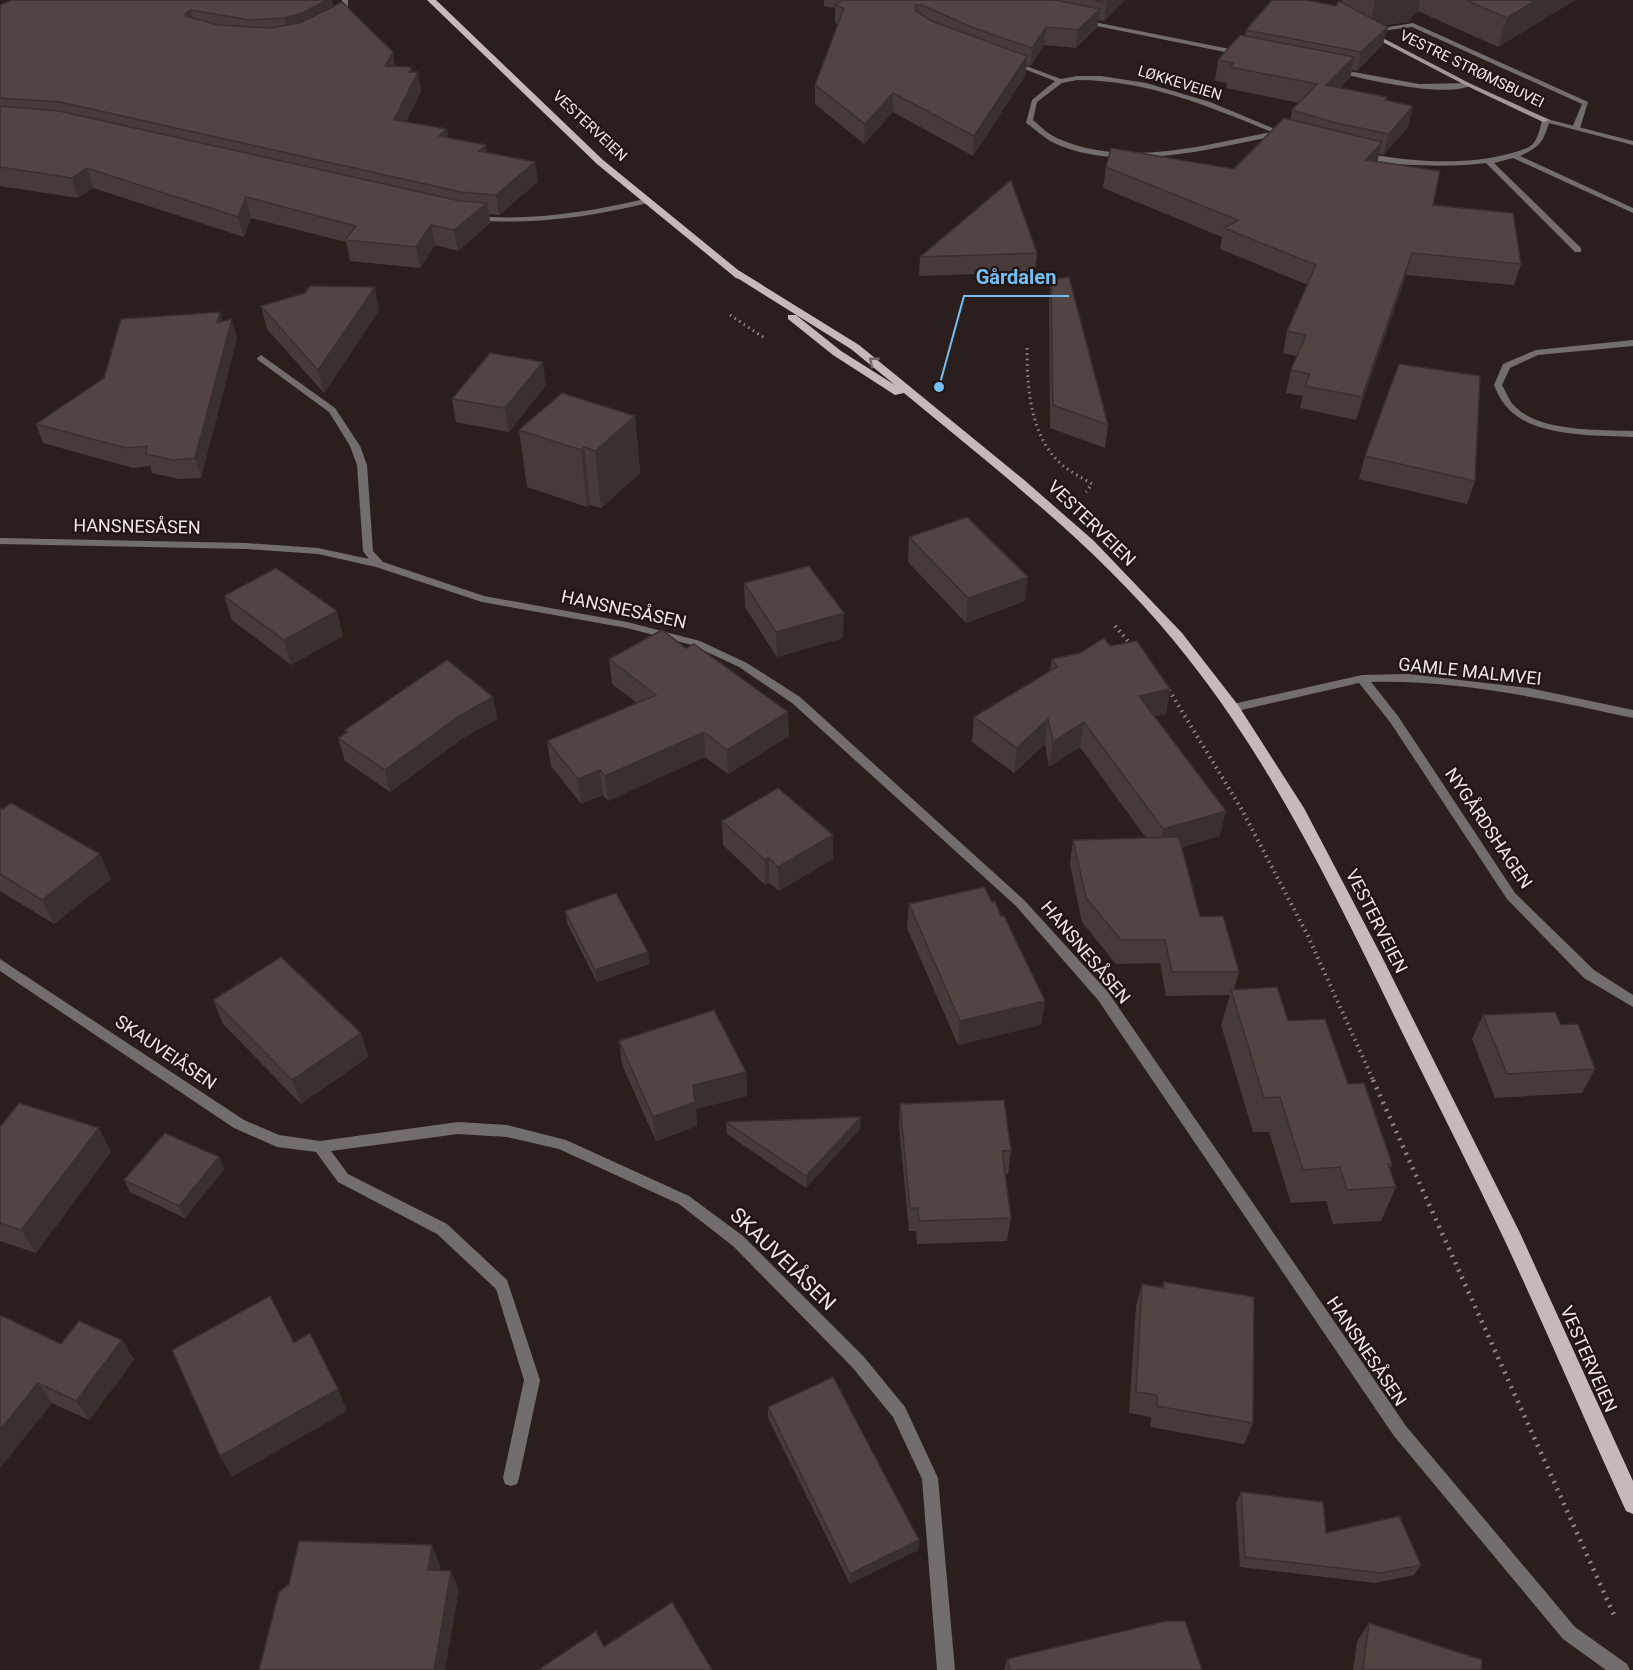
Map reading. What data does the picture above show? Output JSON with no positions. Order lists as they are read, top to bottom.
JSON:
{
  "streets": {
    "main road": ["VESTRE STRØMSBUVEI", "VESTERVEIEN"],
    "street": [
      "LØKKEVEIEN",
      "HANSNESÅSEN",
      "GAMLE MALMVEI",
      "NYGÅRDSHAGEN",
      "SKAUVEIÅSEN"
    ]
  },
  "crossings": [
    ["VESTERVEIEN", "GAMLE MALMVEI"],
    ["GAMLE MALMVEI", "NYGÅRDSHAGEN"]
  ],
  "places": ["Gårdalen"]
}
